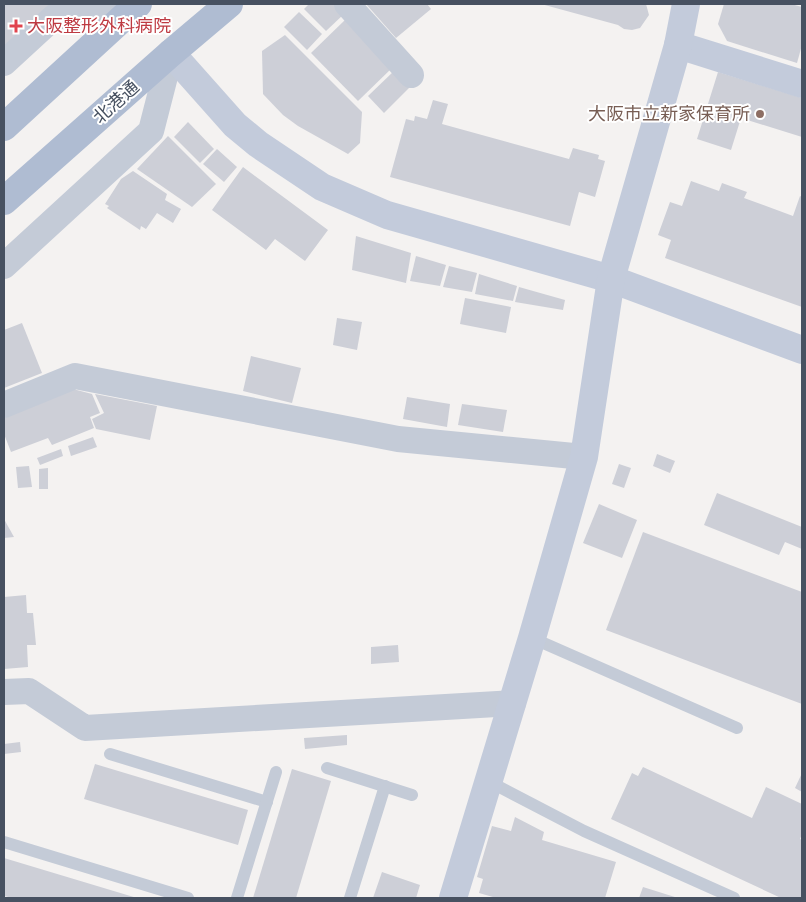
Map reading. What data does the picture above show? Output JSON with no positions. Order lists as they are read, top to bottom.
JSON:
{
  "streets": {
    "main road": ["北港通"]
  },
  "places": {
    "health": ["大阪整形外科病院"],
    "other": ["大阪市立新家保育所"]
  }
}
